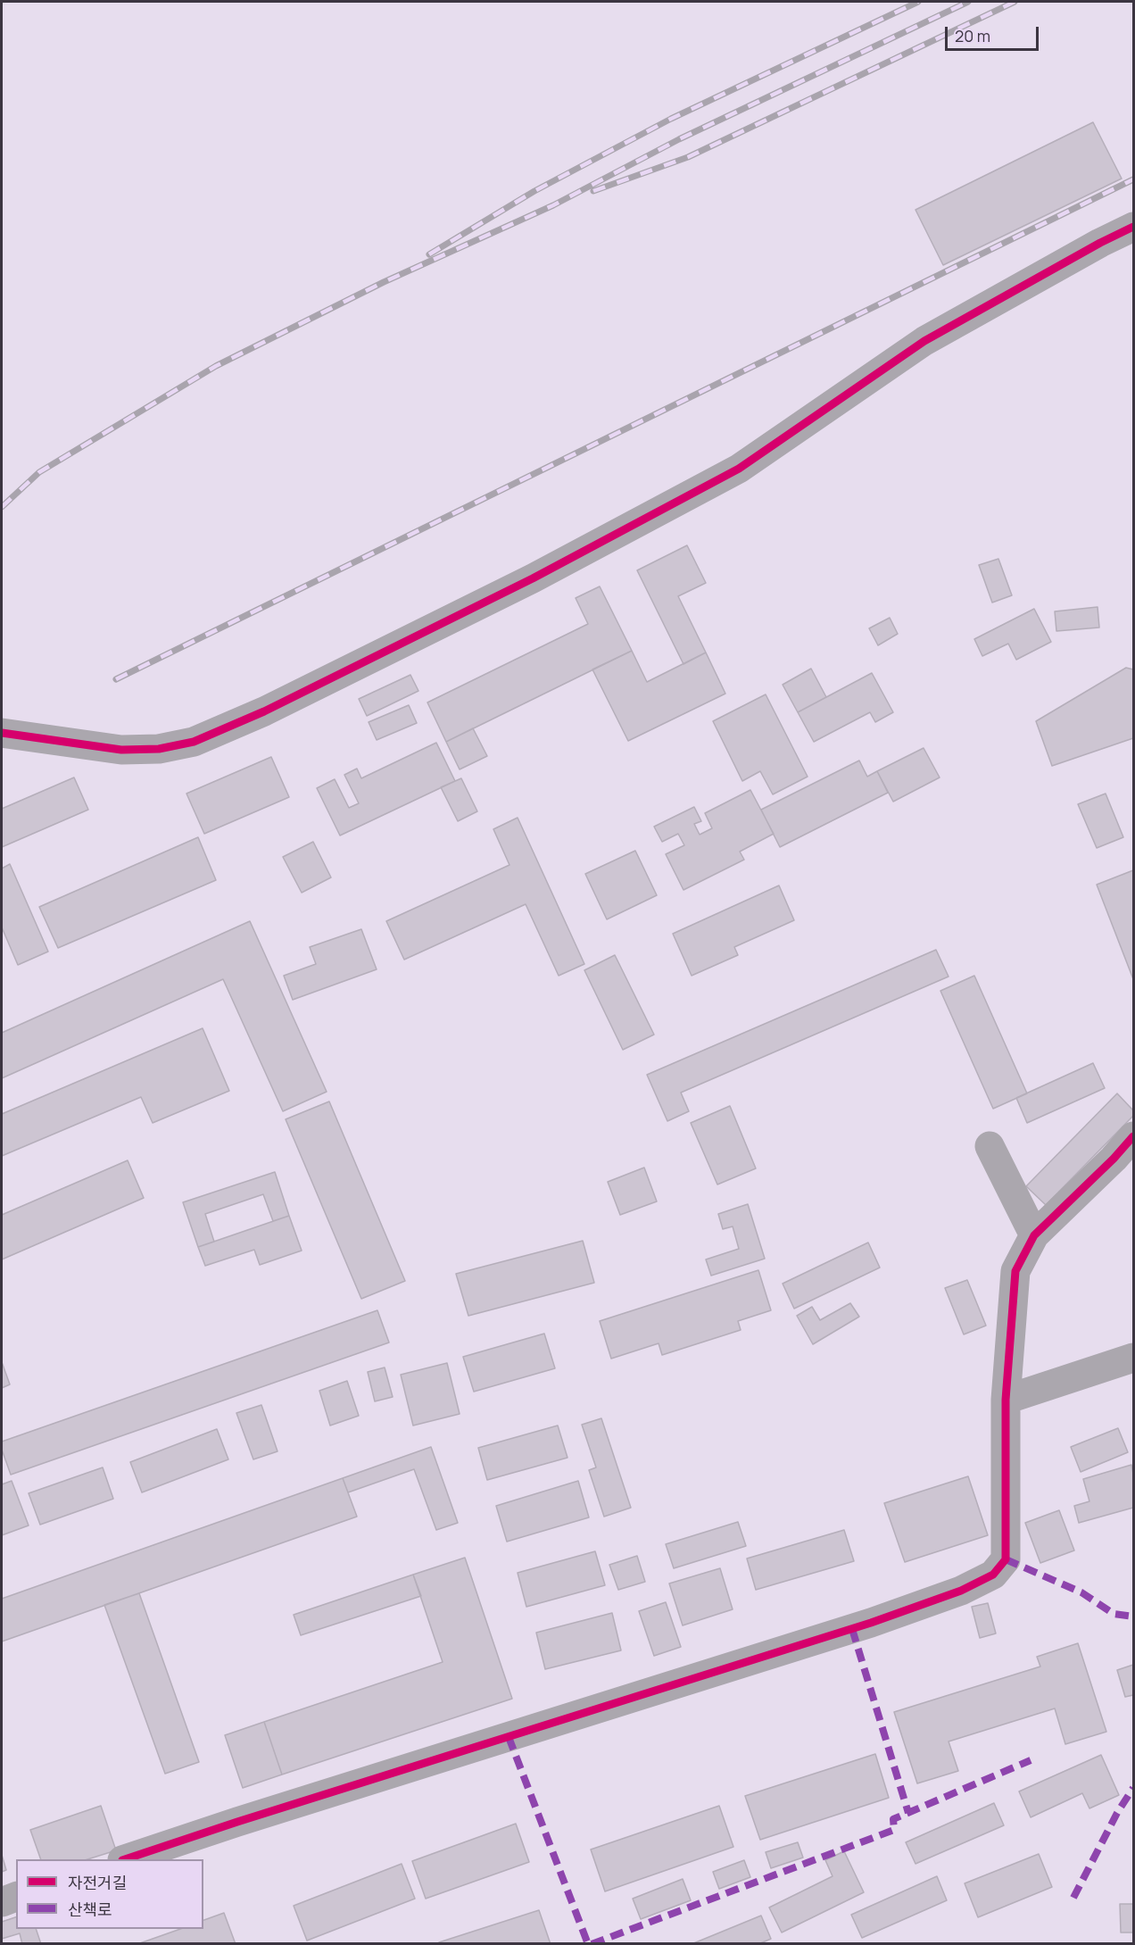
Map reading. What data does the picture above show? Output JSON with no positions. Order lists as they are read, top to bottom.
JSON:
{
  "legend": ["자전거길", "산책로"],
  "scale_bar": "20 m"
}
